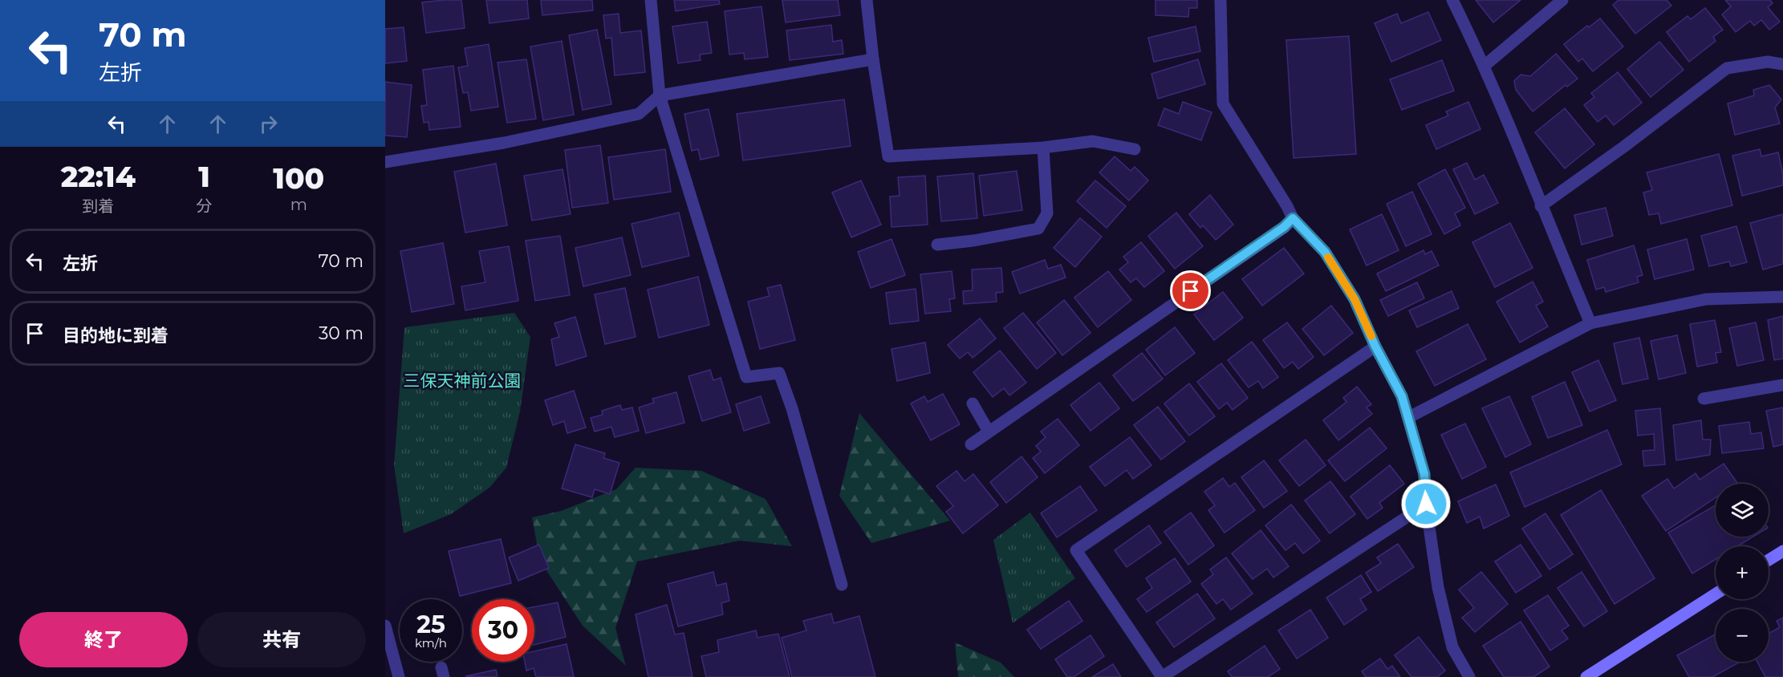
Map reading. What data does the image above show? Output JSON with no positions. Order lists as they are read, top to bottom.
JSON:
{
  "parks": ["三保天神前公園"],
  "page": {
    "turn": ["70 m", "左折"],
    "eta": [
      "22:14",
      "到着",
      "1",
      "分",
      "100",
      "m"
    ],
    "list": [
      {
        "name": "左折",
        "value": "70 m"
      },
      {
        "name": "目的地に到着",
        "value": "30 m"
      }
    ],
    "map_buttons": ["+", "−"],
    "speed": "25 km/h",
    "limit": "30",
    "buttons": ["終了", "共有"]
  }
}
